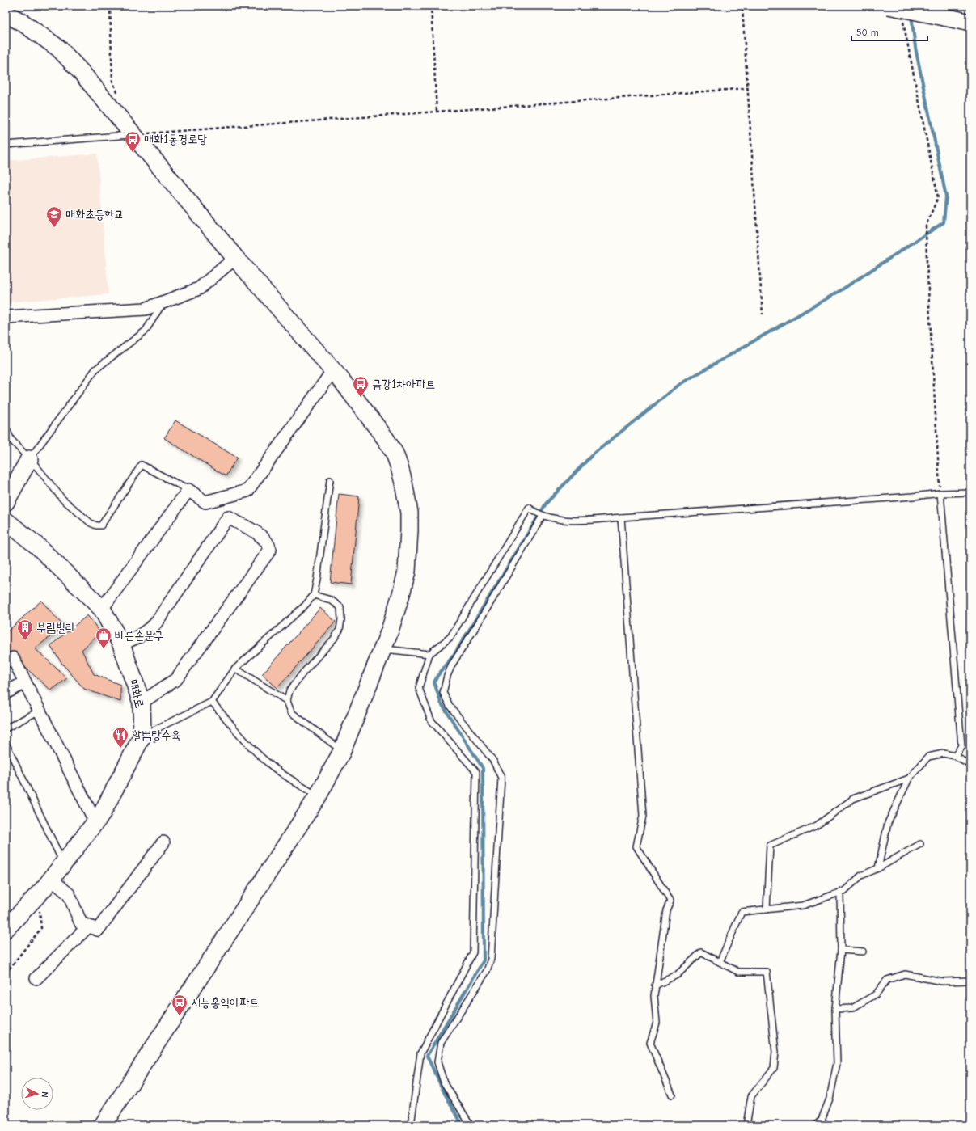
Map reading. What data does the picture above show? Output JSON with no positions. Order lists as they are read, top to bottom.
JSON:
{
  "streets": {
    "street": ["매화로"]
  },
  "places": {
    "bus stop": ["매화1통경로당", "금강1차아파트", "서능홍익아파트"],
    "school or university": ["매화초등학교"],
    "building": ["부림빌라"],
    "shop": ["바른손문구"],
    "restaurant": ["할범탕수육"]
  },
  "scale_bar": "50 m",
  "north": "right"
}
